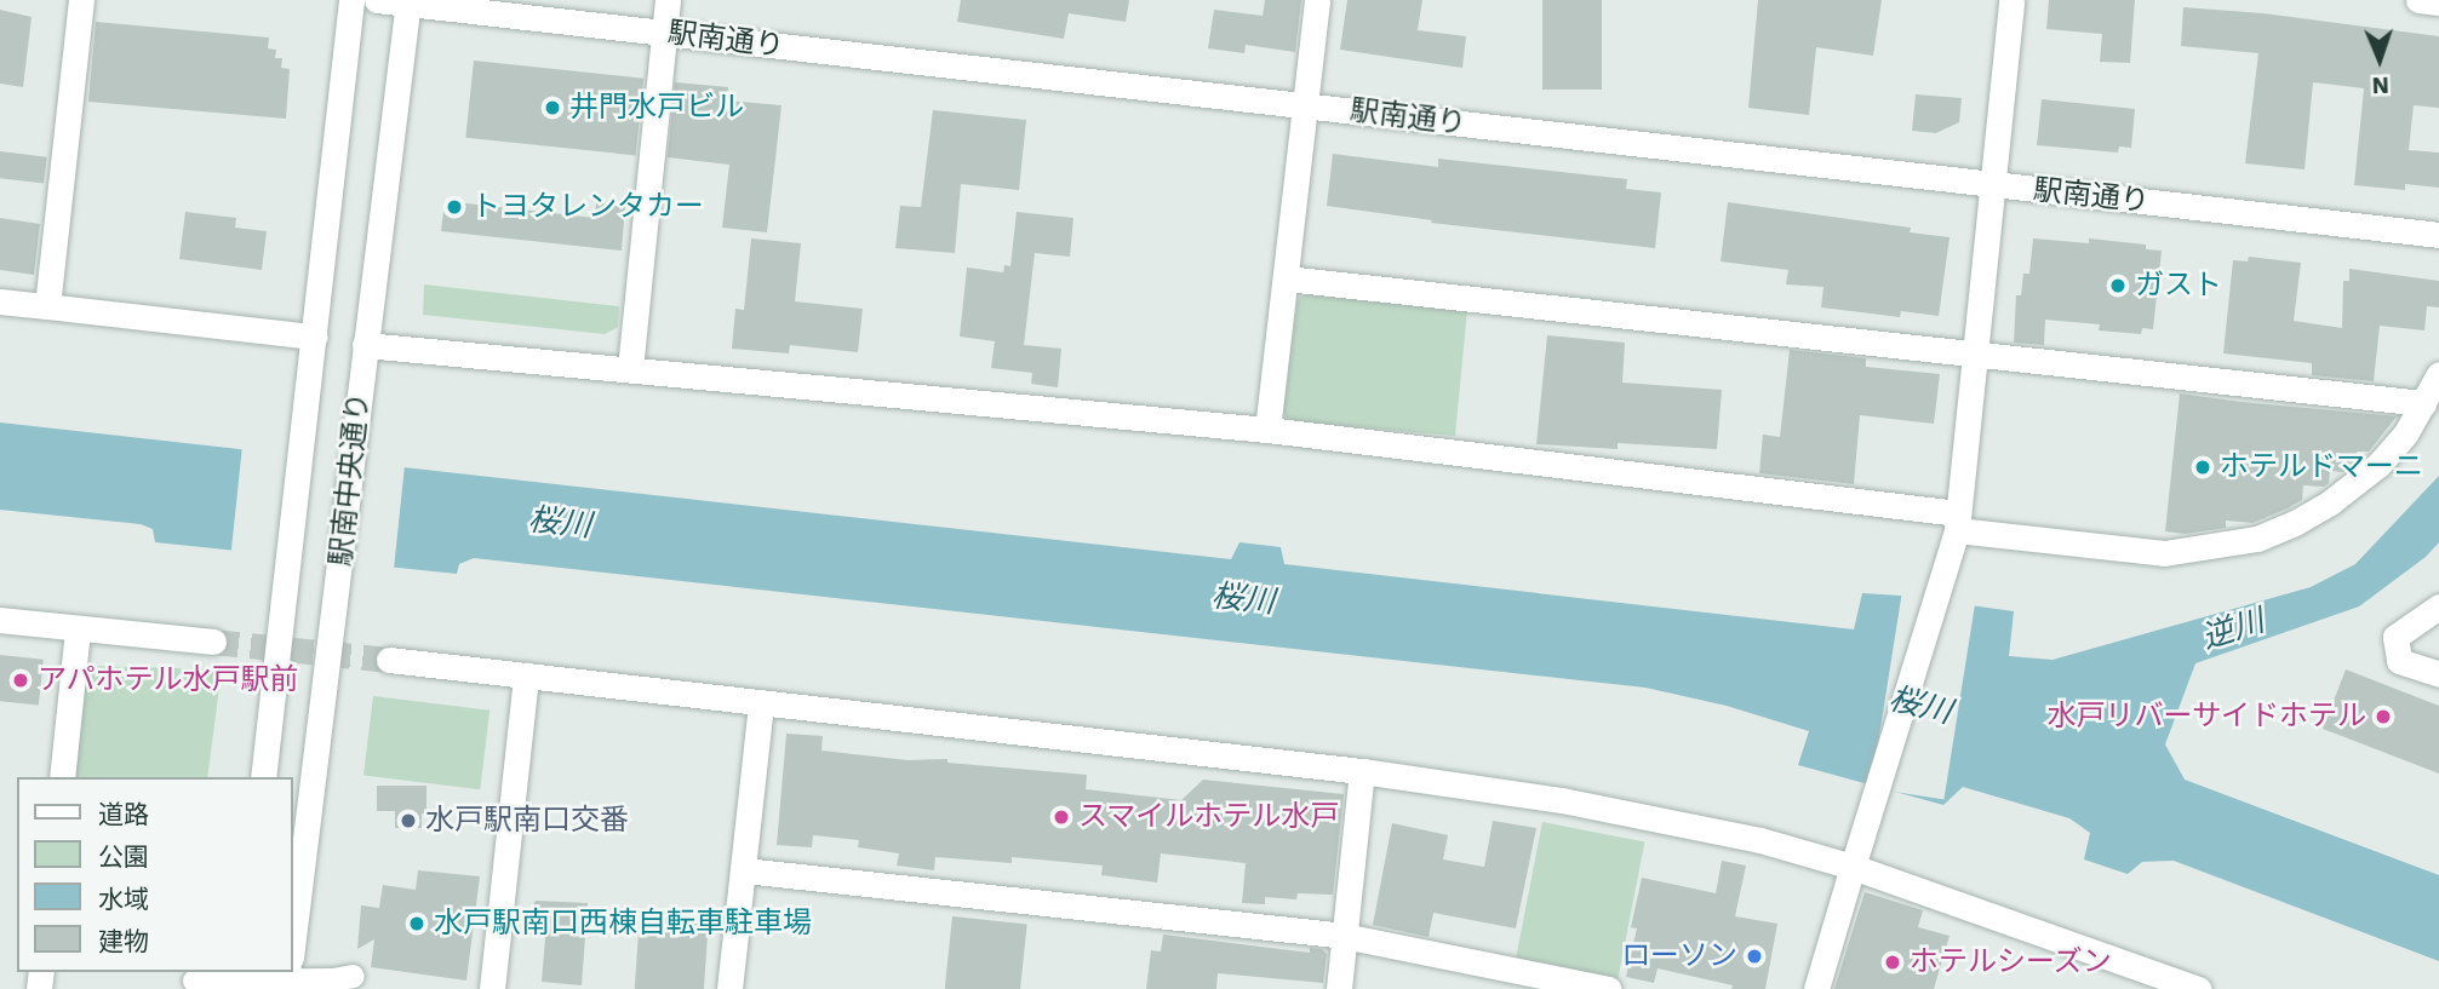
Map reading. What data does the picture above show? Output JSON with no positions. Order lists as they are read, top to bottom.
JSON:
{
  "streets": {
    "street": ["駅南通り", "駅南中央通り"]
  },
  "crossings": [
    ["駅南通り", "駅南中央通り"]
  ],
  "water": ["桜川", "逆川"],
  "places": [
    "井門水戸ビル",
    "トヨタレンタカー",
    "ガスト",
    "ホテルドマーニ",
    "アパホテル水戸駅前",
    "水戸リバーサイドホテル",
    "スマイルホテル水戸",
    "水戸駅南口交番",
    "水戸駅南口西棟自転車駐車場",
    "ローソン",
    "ホテルシーズン"
  ],
  "legend": [
    "道路",
    "公園",
    "水域",
    "建物"
  ],
  "north": "bottom"
}
